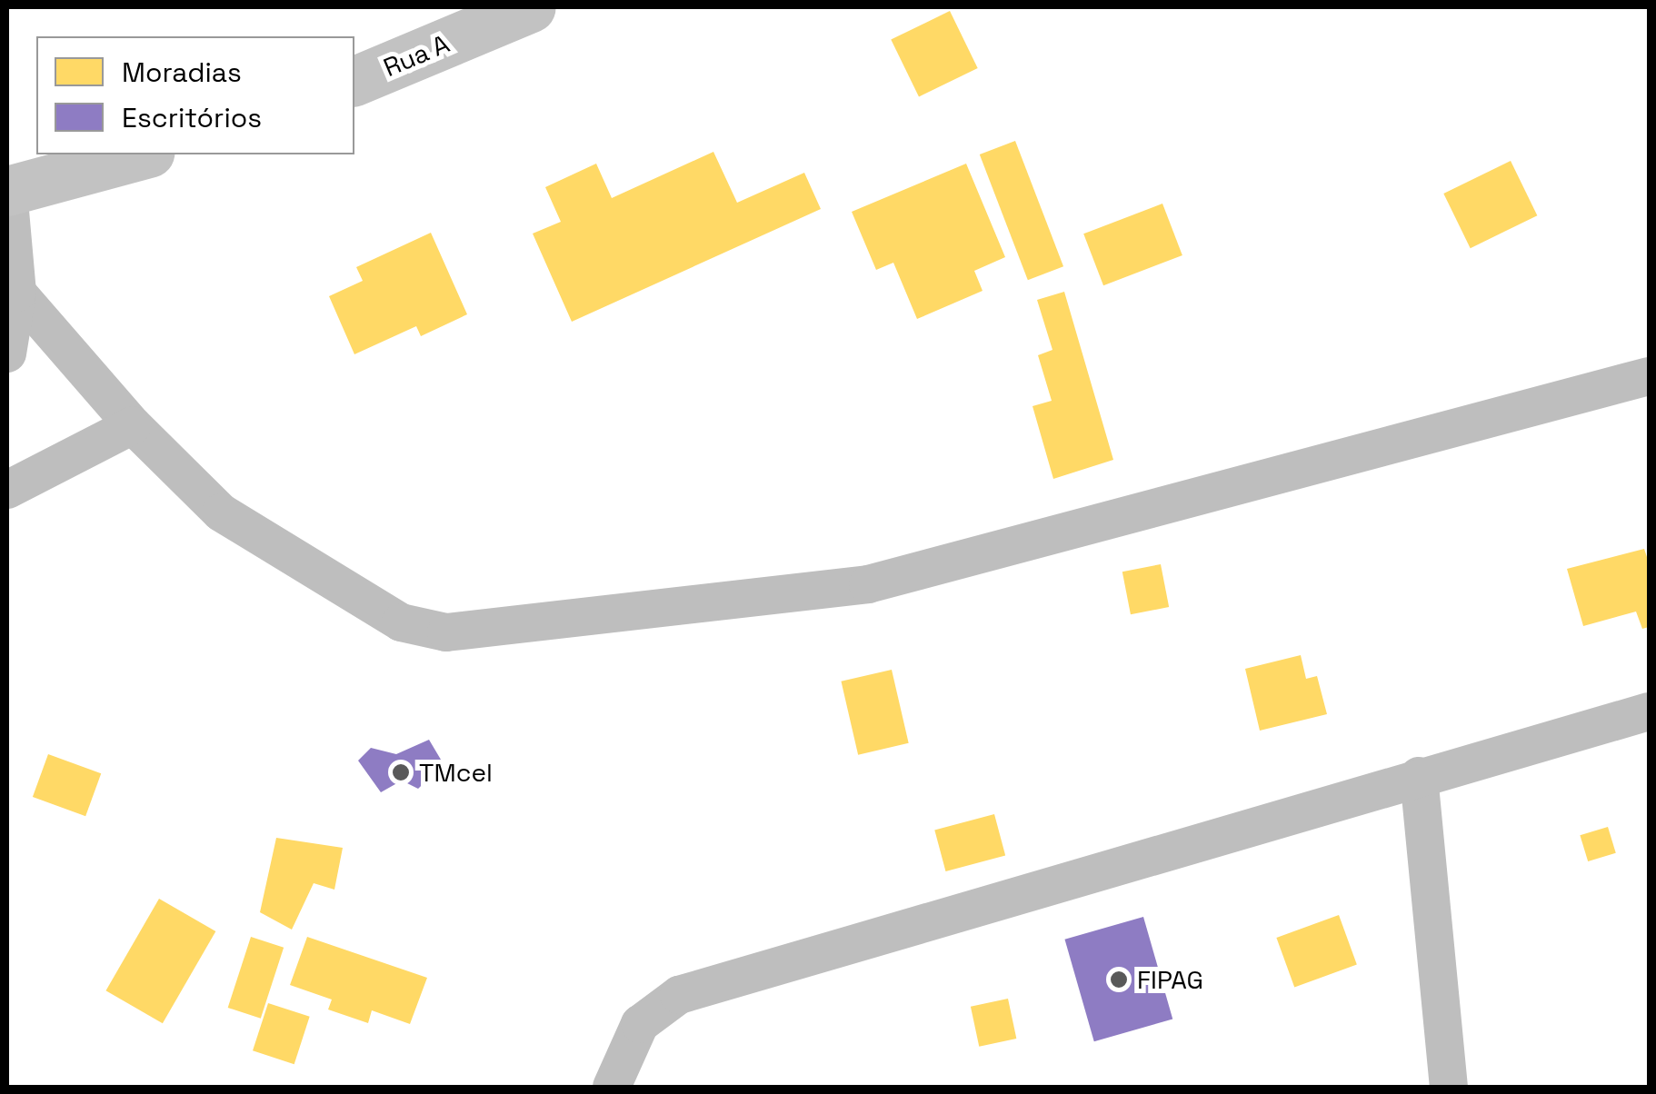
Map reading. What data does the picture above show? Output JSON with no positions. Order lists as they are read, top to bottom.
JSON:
{
  "streets": {
    "main road": ["Rua A"]
  },
  "places": ["TMcel", "FIPAG"],
  "legend": ["Moradias", "Escritórios"]
}
